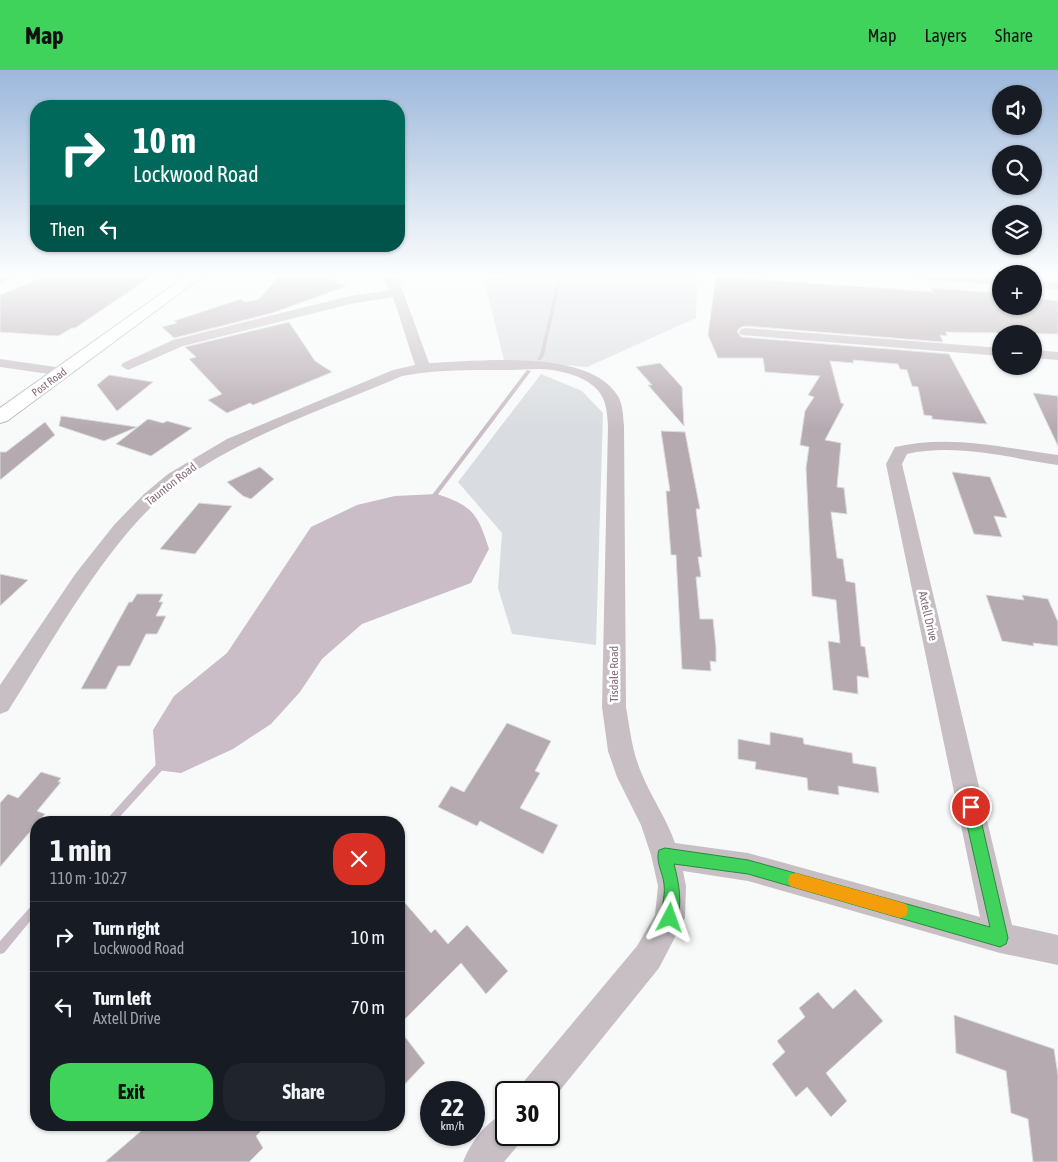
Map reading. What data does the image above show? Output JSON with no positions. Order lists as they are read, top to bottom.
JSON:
{
  "streets": {
    "main road": ["Post Road"],
    "street": ["Taunton Road", "Axtell Drive", "Tisdale Road"]
  },
  "crossings": [
    ["Taunton Road", "Tisdale Road"]
  ],
  "page": {
    "header": "Map",
    "nav": ["Map", "Layers", "Share"],
    "map_buttons": ["+", "−"],
    "turn": ["10 m", "Lockwood Road"],
    "then": "Then",
    "heading": ["1 min", "110 m · 10:27"],
    "list": [
      {
        "name": "Turn right",
        "note": "Lockwood Road",
        "value": "10 m"
      },
      {
        "name": "Turn left",
        "note": "Axtell Drive",
        "value": "70 m"
      }
    ],
    "buttons": ["Exit", "Share"],
    "speed": "22 km/h",
    "limit": "30"
  }
}
